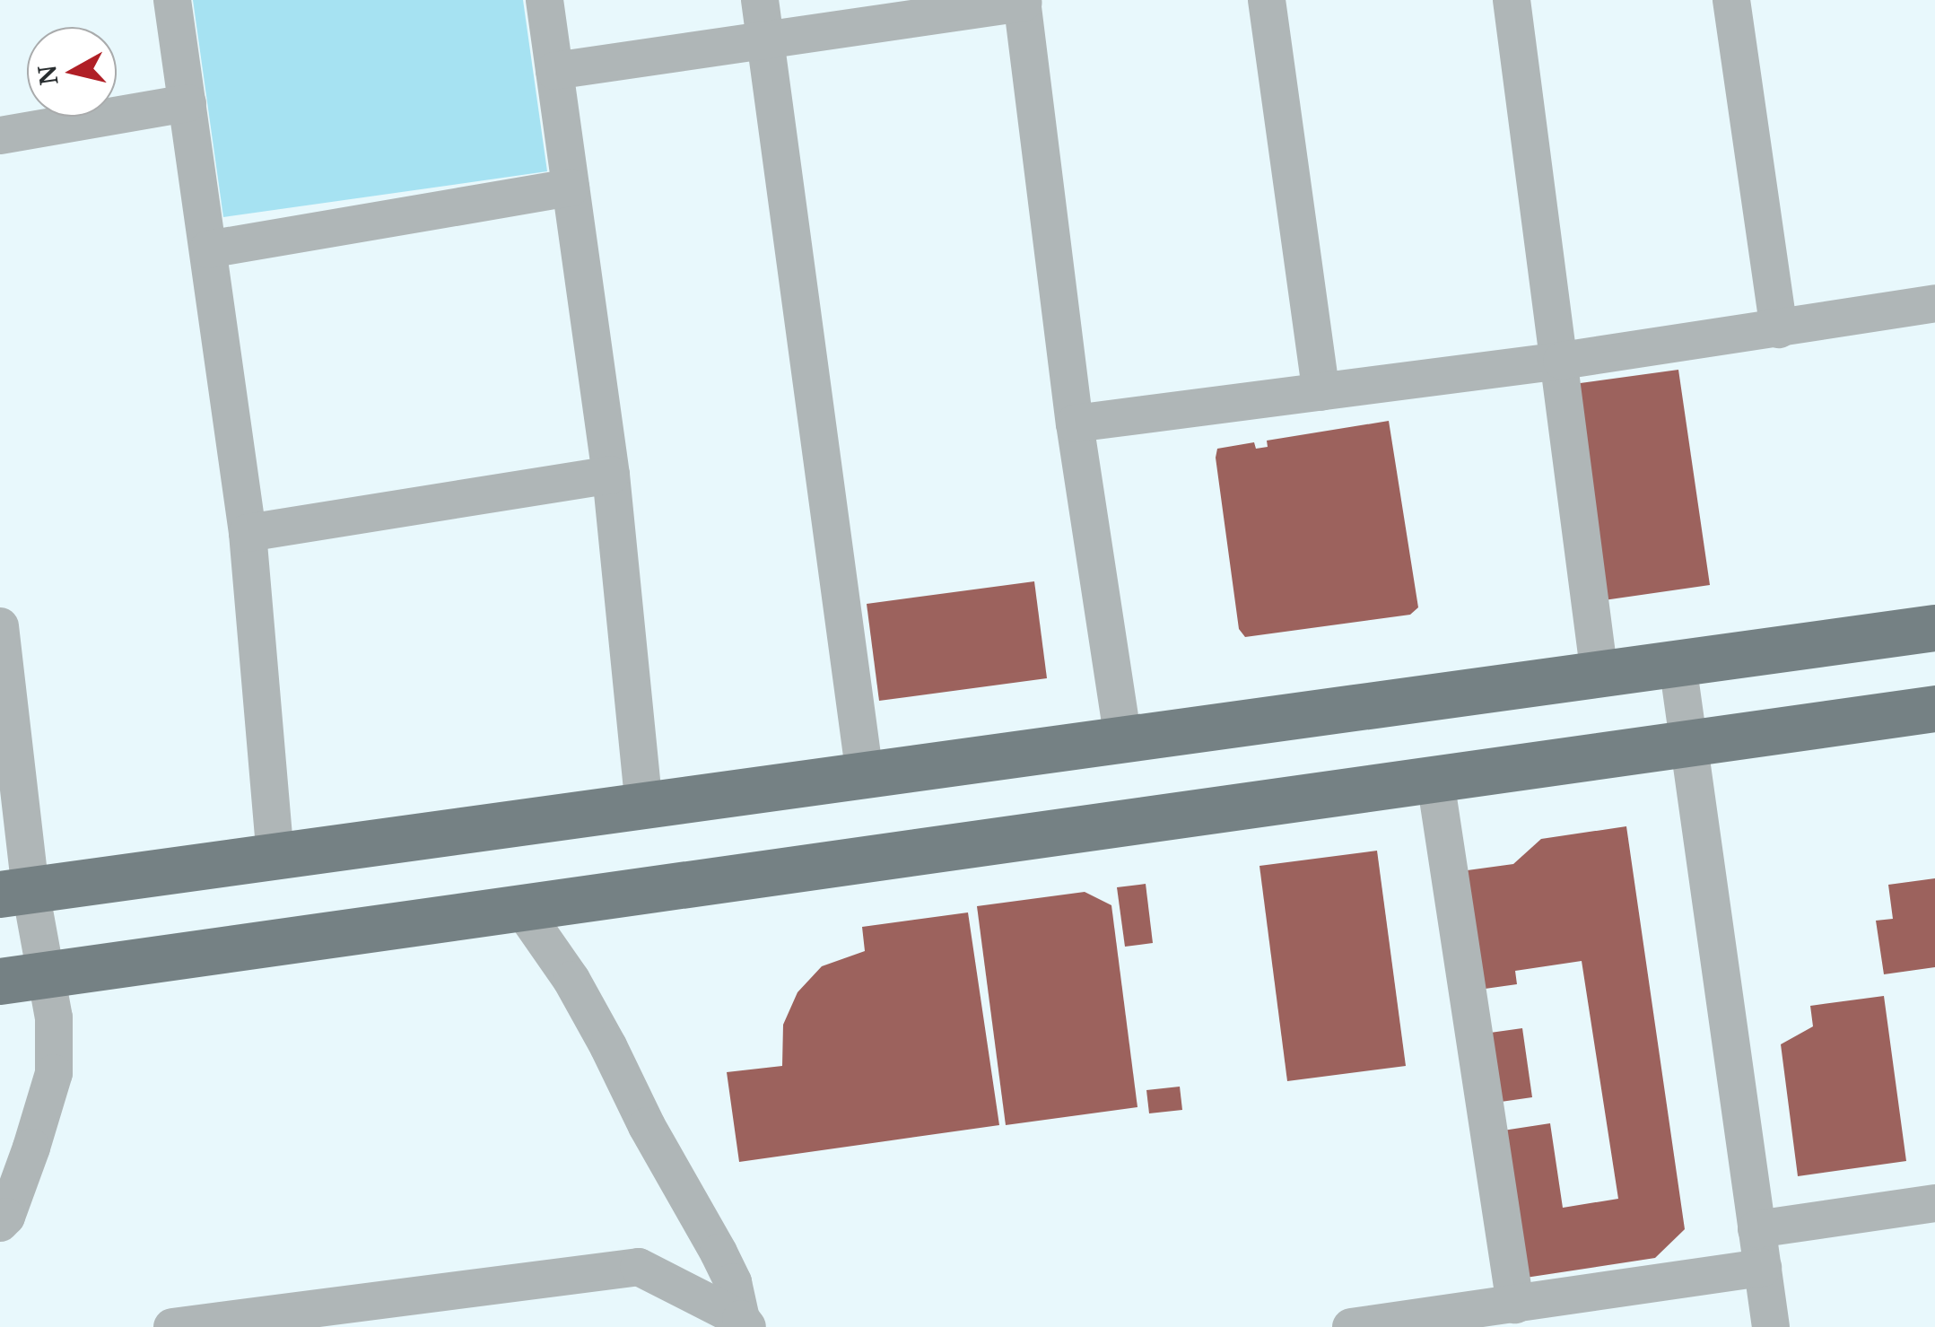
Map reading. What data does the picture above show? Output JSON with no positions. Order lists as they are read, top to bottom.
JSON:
{
  "north": "left"
}
